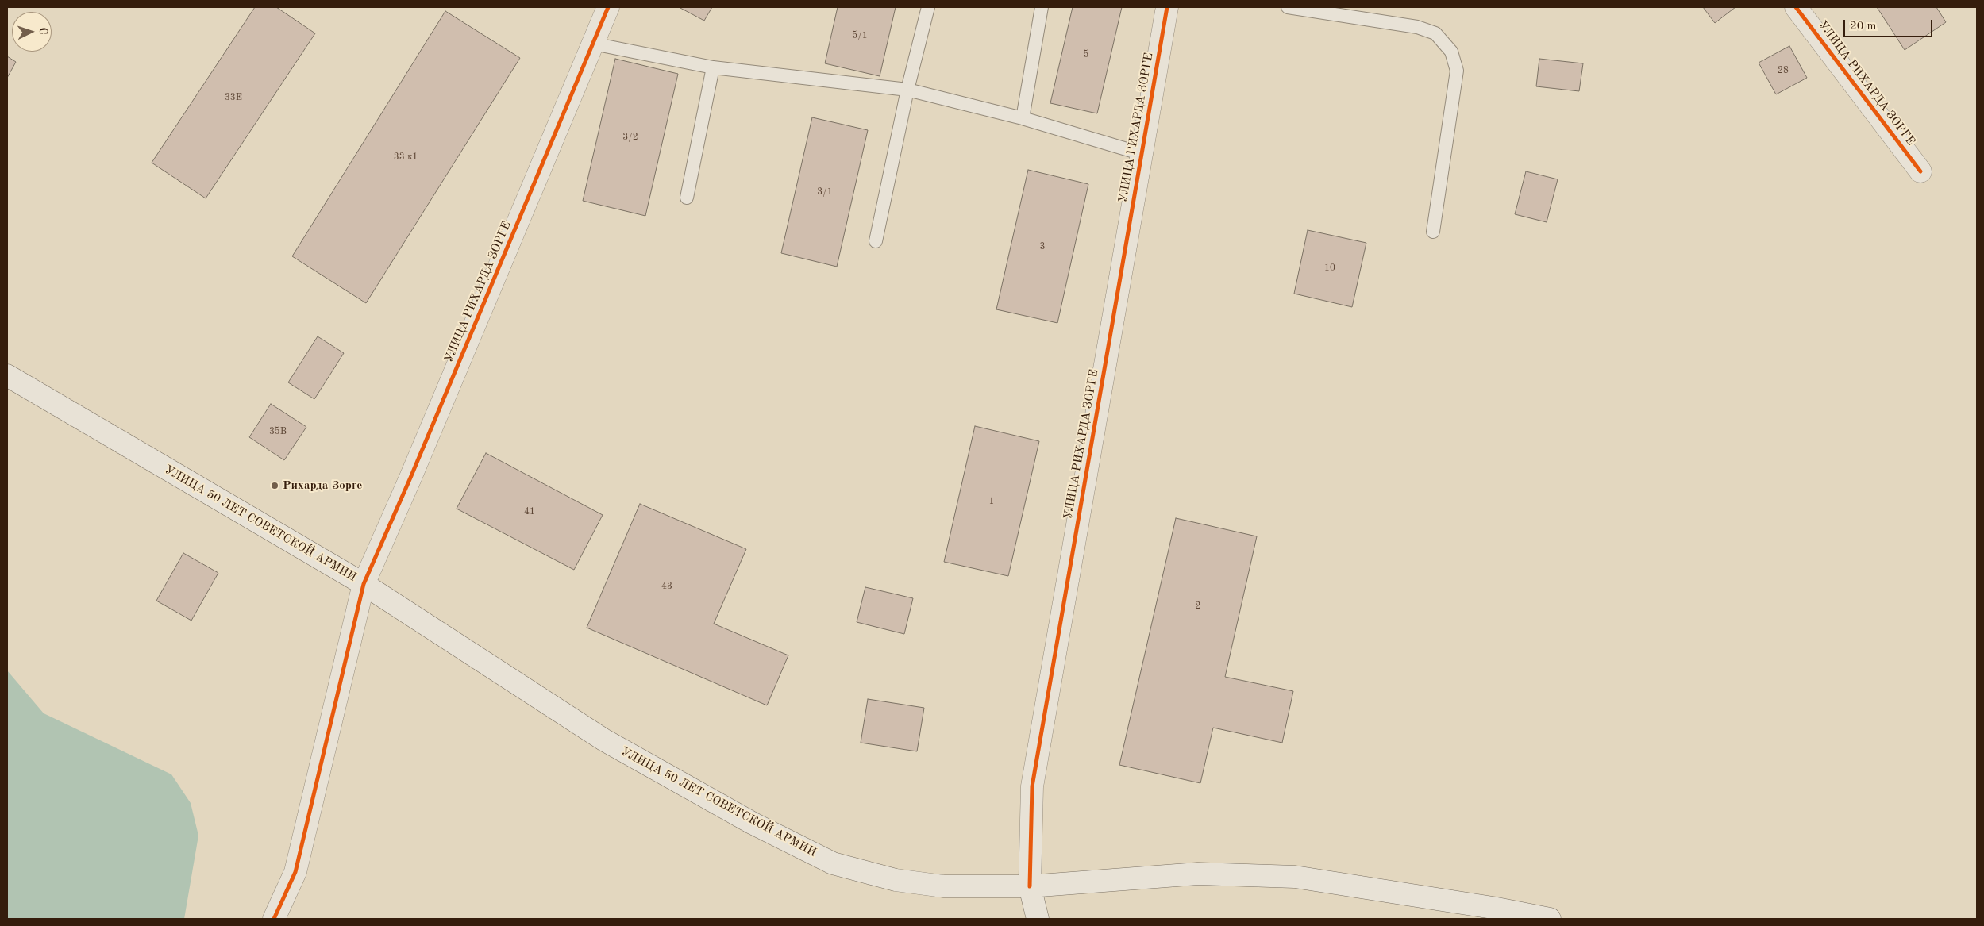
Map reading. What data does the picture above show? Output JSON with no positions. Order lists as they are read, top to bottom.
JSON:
{
  "streets": {
    "street": ["УЛИЦА РИХАРДА ЗОРГЕ", "УЛИЦА 50 ЛЕТ СОВЕТСКОЙ АРМИИ"]
  },
  "crossings": [
    ["УЛИЦА РИХАРДА ЗОРГЕ", "УЛИЦА 50 ЛЕТ СОВЕТСКОЙ АРМИИ"]
  ],
  "places": ["Рихарда Зорге"],
  "house_numbers": [
    "5/1",
    "5",
    "28",
    "33Е",
    "3/2",
    "33 к1",
    "3/1",
    "3",
    "10",
    "35В",
    "1",
    "41",
    "43",
    "2"
  ],
  "scale_bar": "20 m",
  "north": "right"
}
